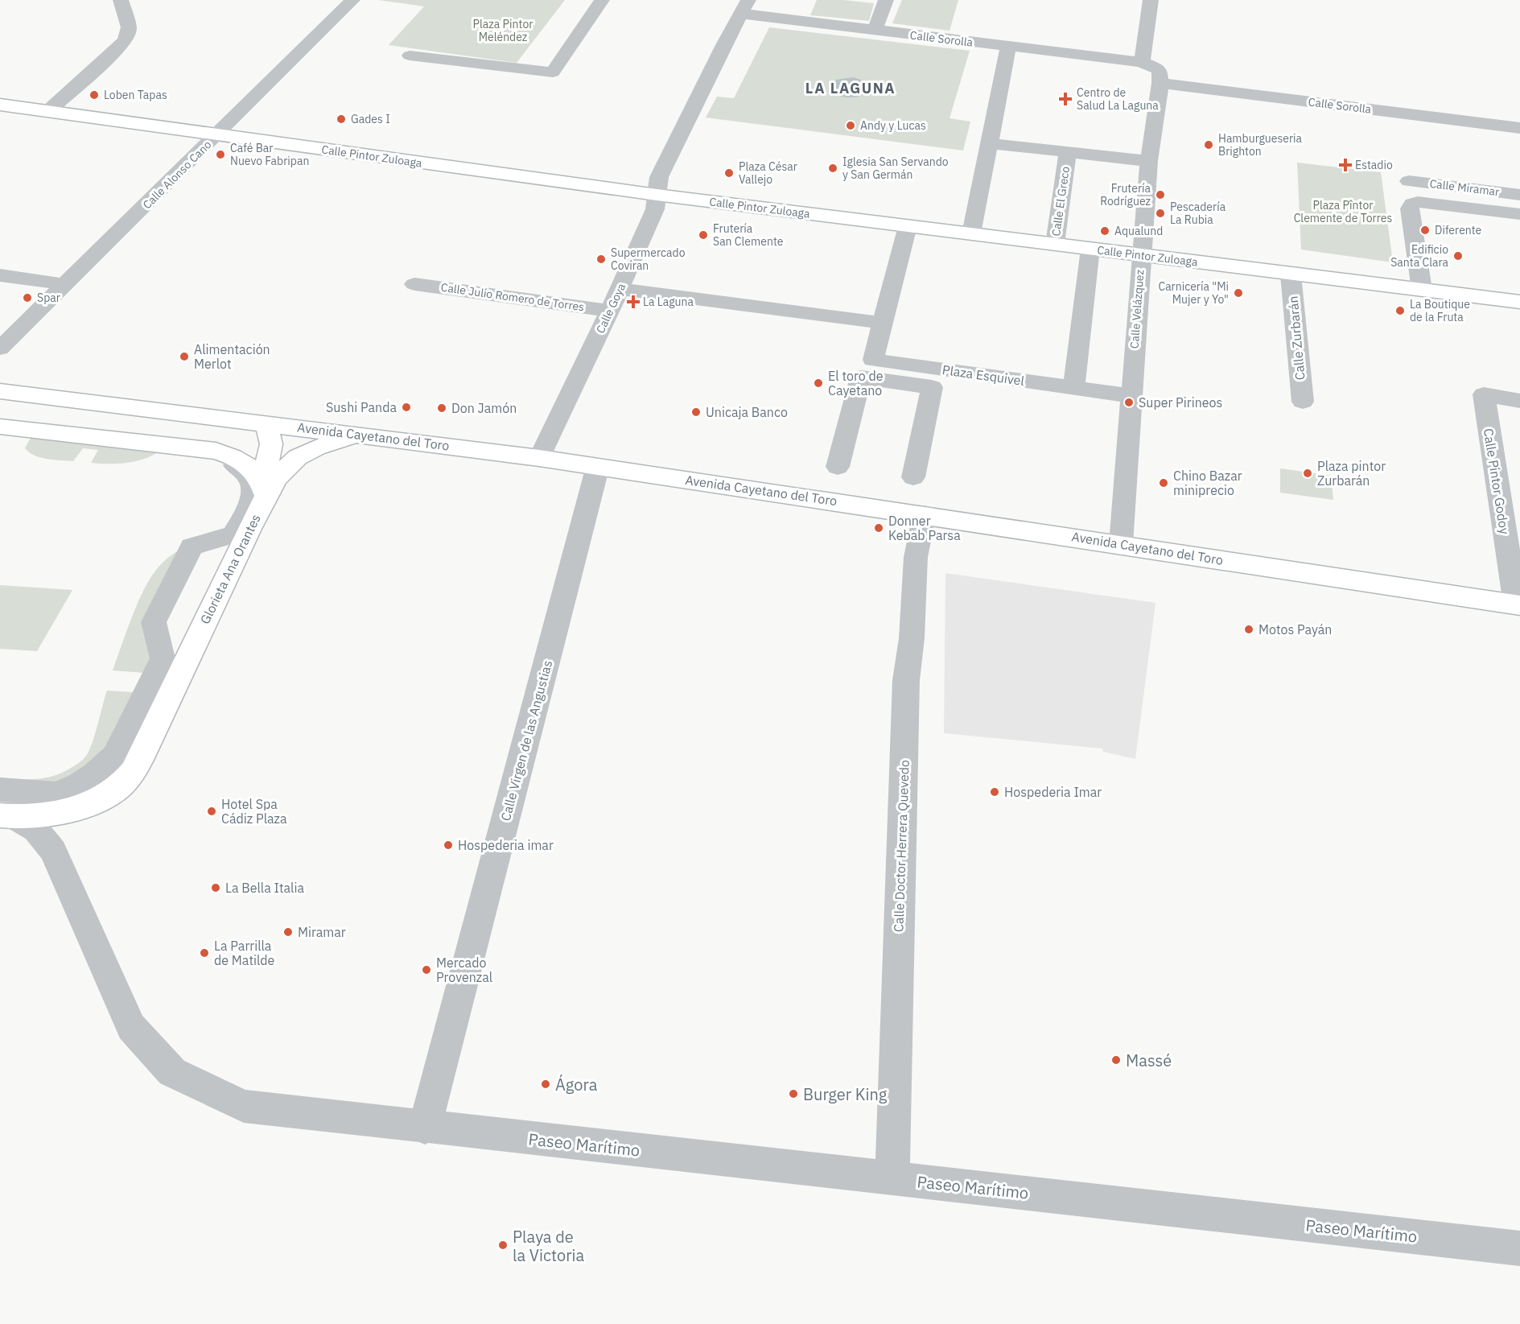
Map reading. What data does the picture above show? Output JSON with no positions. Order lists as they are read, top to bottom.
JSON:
{
  "streets": {
    "street": [
      "Calle Sorolla",
      "Calle Pintor Zuloaga",
      "Calle Alonso Cano",
      "Calle Miramar",
      "Calle El Greco",
      "Calle Julio Romero de Torres",
      "Calle Goya",
      "Calle Velázquez",
      "Calle Zurbarán",
      "Plaza Esquivel",
      "Avenida Cayetano del Toro",
      "Calle Pintor Godoy",
      "Glorieta Ana Orantes",
      "Calle Virgen de las Angustias",
      "Calle Doctor Herrera Quevedo",
      "Paseo Marítimo"
    ]
  },
  "crossings": [
    ["Calle Sorolla", "Calle Goya"],
    ["Calle Sorolla", "Calle Velázquez"],
    ["Calle Pintor Zuloaga", "Calle Alonso Cano"],
    ["Calle Pintor Zuloaga", "Calle Miramar"],
    ["Calle Pintor Zuloaga", "Calle El Greco"],
    ["Calle Pintor Zuloaga", "Calle Goya"],
    ["Calle Pintor Zuloaga", "Calle Velázquez"],
    ["Calle Pintor Zuloaga", "Calle Zurbarán"],
    ["Calle Pintor Zuloaga", "Plaza Esquivel"],
    ["Calle Julio Romero de Torres", "Calle Goya"],
    ["Calle Goya", "Avenida Cayetano del Toro"],
    ["Calle Velázquez", "Plaza Esquivel"],
    ["Calle Velázquez", "Avenida Cayetano del Toro"],
    ["Avenida Cayetano del Toro", "Calle Pintor Godoy"],
    ["Avenida Cayetano del Toro", "Calle Virgen de las Angustias"],
    ["Avenida Cayetano del Toro", "Calle Doctor Herrera Quevedo"],
    ["Glorieta Ana Orantes", "Paseo Marítimo"],
    ["Calle Virgen de las Angustias", "Paseo Marítimo"],
    ["Calle Doctor Herrera Quevedo", "Paseo Marítimo"]
  ],
  "districts": ["LA LAGUNA"],
  "parks": ["Plaza Pintor Meléndez", "Plaza Pîntor Clemente de Torres"],
  "places": {
    "other": [
      "Loben Tapas",
      "Gades I",
      "Andy y Lucas",
      "Hamburgueseria Brighton",
      "Café Bar Nuevo Fabripan",
      "Iglesia San Servando y San Germán",
      "Plaza César Vallejo",
      "Frutería Rodríguez",
      "Pescadería La Rubia",
      "Diferente",
      "Aqualund",
      "Frutería San Clemente",
      "Edificio Santa Clara",
      "Supermercado Coviran",
      "Carnicería \"Mi Mujer y Yo\"",
      "Spar",
      "La Boutique de la Fruta",
      "Alimentación Merlot",
      "El toro de Cayetano",
      "Super Pirineos",
      "Sushi Panda",
      "Don Jamón",
      "Unicaja Banco",
      "Plaza pintor Zurbarán",
      "Chino Bazar miniprecio",
      "Donner Kebab Parsa",
      "Motos Payán",
      "Hospederia Imar",
      "Hotel Spa Cádiz Plaza",
      "Hospederia imar",
      "La Bella Italia",
      "Miramar",
      "La Parrilla de Matilde",
      "Mercado Provenzal",
      "Massé",
      "Ágora",
      "Burger King",
      "Playa de la Victoria"
    ],
    "health": ["Centro de Salud La Laguna", "Estadio", "La Laguna"]
  }
}
